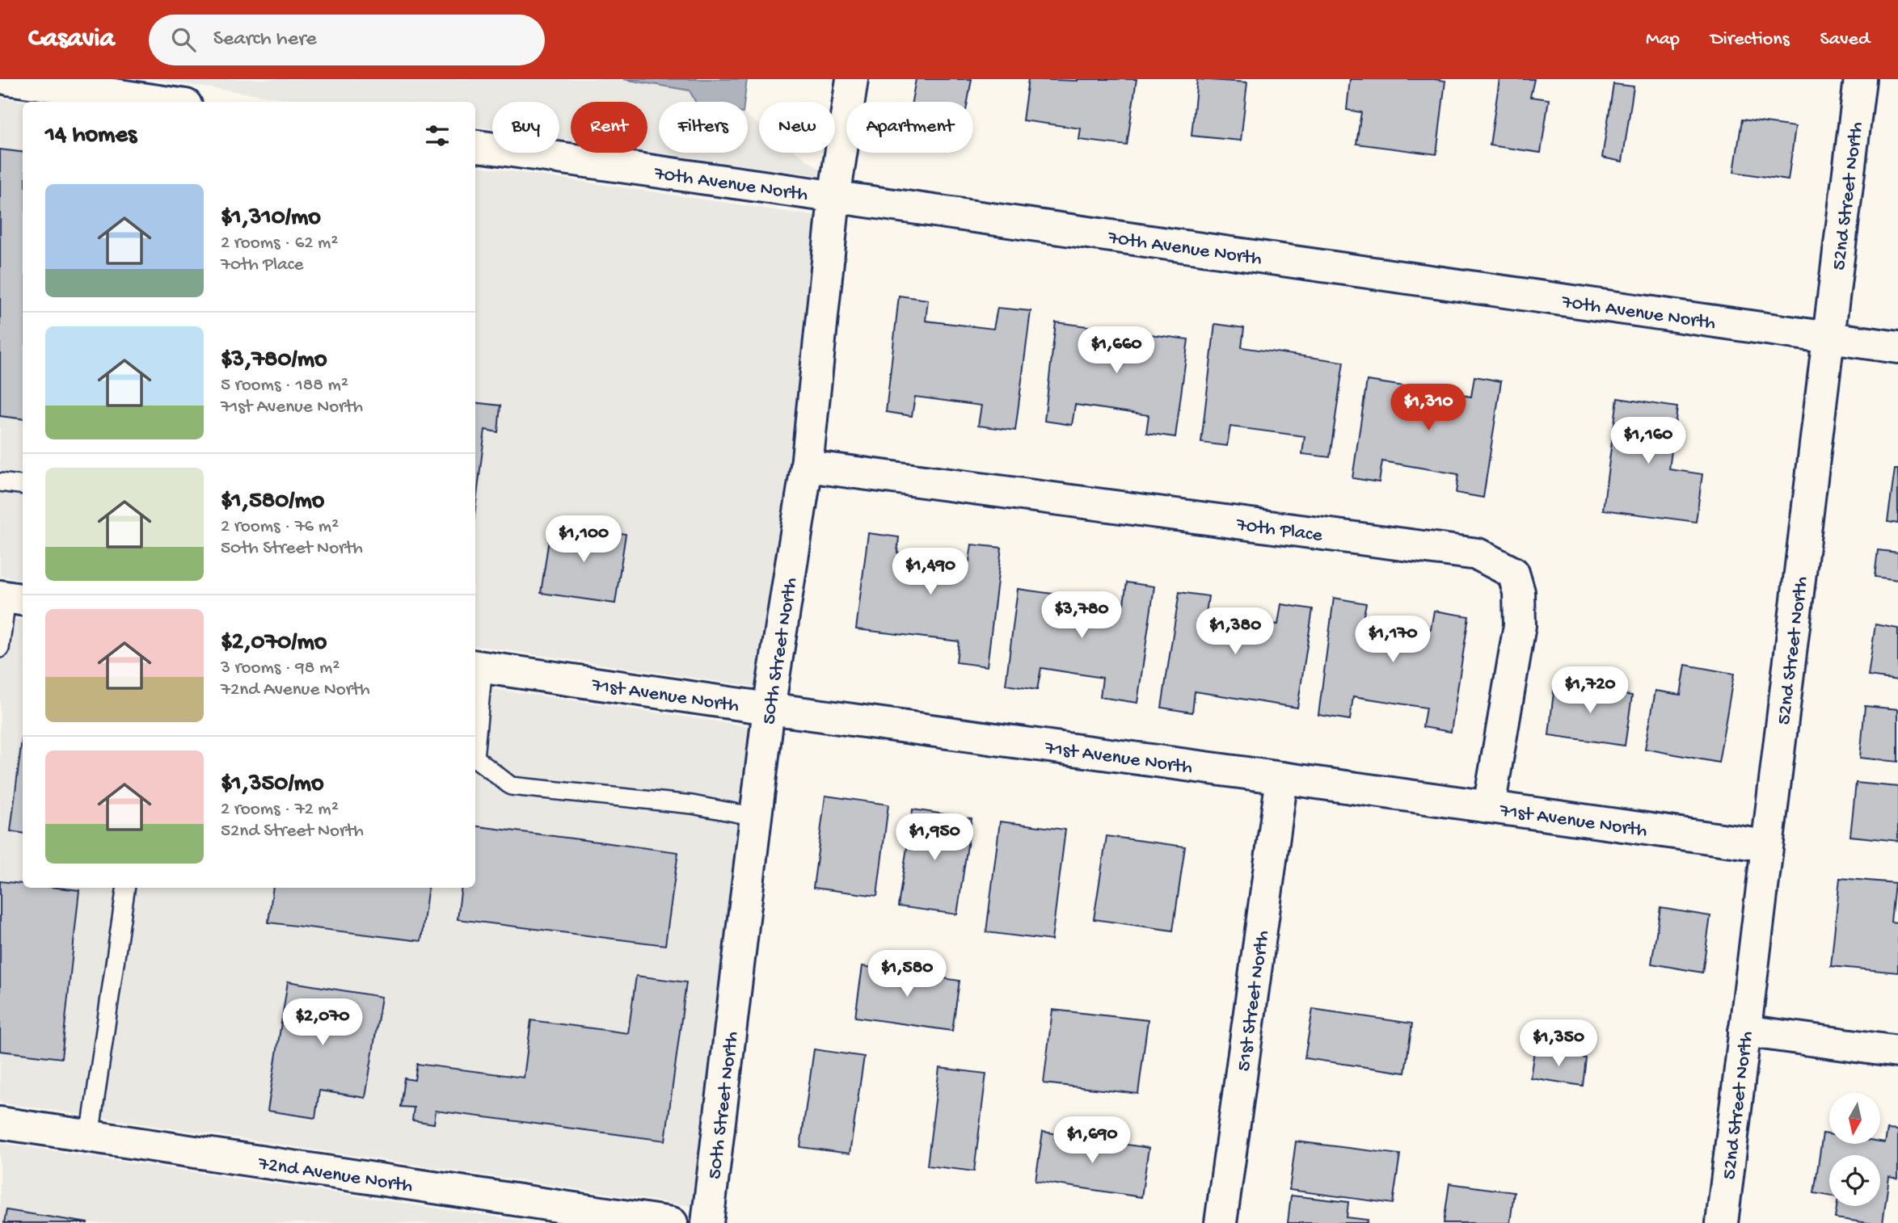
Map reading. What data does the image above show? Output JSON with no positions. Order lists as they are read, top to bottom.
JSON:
{
  "streets": {
    "street": [
      "70th Avenue North",
      "52nd Street North",
      "70th Place",
      "50th Street North",
      "71st Avenue North",
      "51st Street North",
      "72nd Avenue North"
    ]
  },
  "crossings": [
    ["70th Avenue North", "52nd Street North"],
    ["70th Avenue North", "50th Street North"],
    ["52nd Street North", "71st Avenue North"],
    ["70th Place", "50th Street North"],
    ["70th Place", "71st Avenue North"],
    ["50th Street North", "71st Avenue North"],
    ["71st Avenue North", "51st Street North"]
  ],
  "north": "bottom",
  "page": {
    "header": "Casavia",
    "search": "Search here",
    "nav": ["Map", "Directions", "Saved"],
    "chip": [
      "Buy",
      "Rent",
      "Filters",
      "New",
      "Apartment"
    ],
    "heading": "14 homes",
    "list": [
      {
        "name": "$1,310/mo",
        "note": "2 rooms · 62 m² · 70th Place"
      },
      {
        "name": "$3,780/mo",
        "note": "5 rooms · 188 m² · 71st Avenue North"
      },
      {
        "name": "$1,580/mo",
        "note": "2 rooms · 76 m² · 50th Street North"
      },
      {
        "name": "$2,070/mo",
        "note": "3 rooms · 98 m² · 72nd Avenue North"
      },
      {
        "name": "$1,350/mo",
        "note": "2 rooms · 72 m² · 52nd Street North"
      }
    ],
    "price": [
      "$1,660",
      "$1,310",
      "$1,160",
      "$1,100",
      "$1,490",
      "$3,780",
      "$1,380",
      "$1,170",
      "$1,720",
      "$1,950",
      "$1,580",
      "$2,070",
      "$1,350",
      "$1,690"
    ]
  }
}
